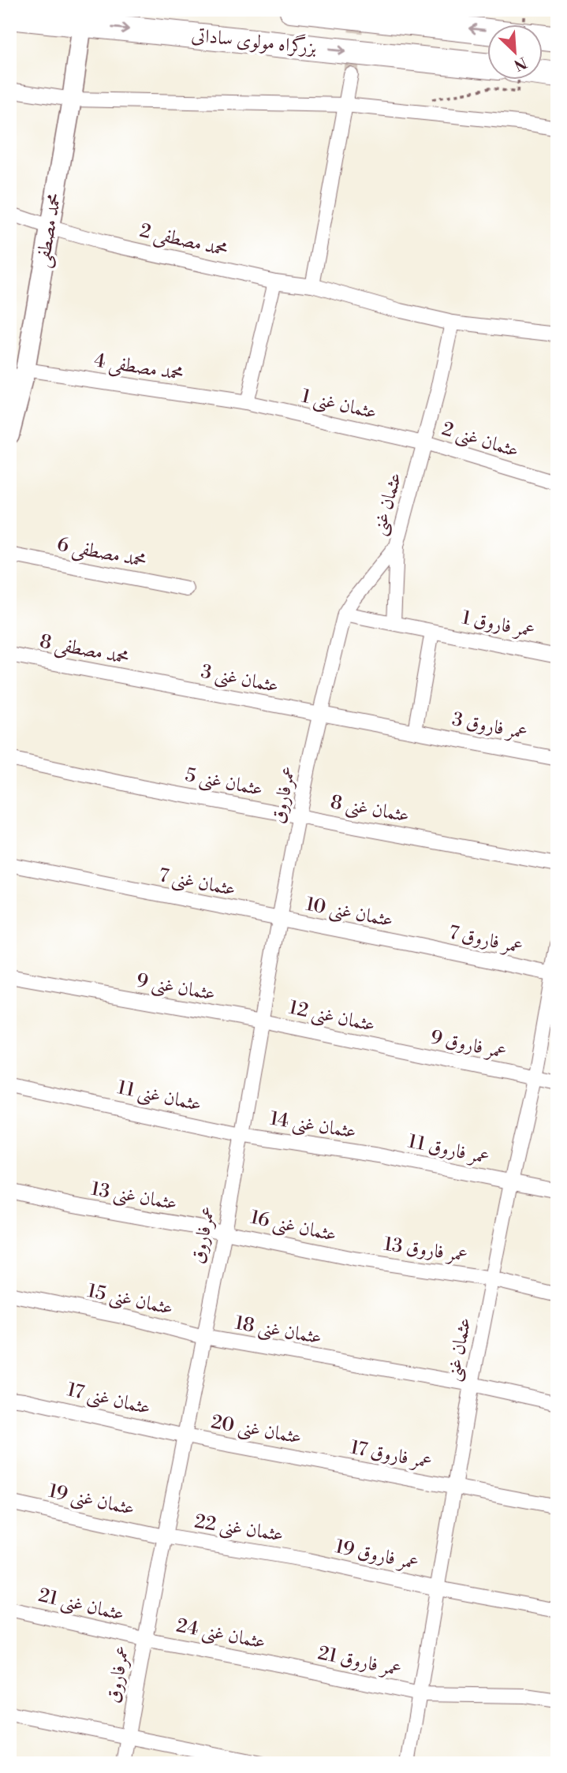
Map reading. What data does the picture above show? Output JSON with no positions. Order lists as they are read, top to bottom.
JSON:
{
  "streets": {
    "highway": ["بزرگراه مولوی ساداتی"],
    "street": [
      "محمد مصطفی",
      "محمد مصطفی 2",
      "محمد مصطفی 4",
      "عثمان غنی 1",
      "عثمان غنی 2",
      "عثمان غنی",
      "محمد مصطفی 6",
      "عمر فاروق 1",
      "محمد مصطفی 8",
      "عثمان غنی 3",
      "عمر فاروق 3",
      "عثمان غنی 5",
      "عمرفاروق",
      "عثمان غنی 8",
      "عثمان غنی 7",
      "عثمان غنی 10",
      "عمر فاروق 7",
      "عثمان غنی 9",
      "عثمان غنی 12",
      "عمر فاروق 9",
      "عثمان غنی 11",
      "عثمان غنی 14",
      "عمر فاروق 11",
      "عثمان غنی 13",
      "عثمان غنی 16",
      "عمر فاروق 13",
      "عثمان غنی 15",
      "عثمان غنی 18",
      "عثمان غنی 17",
      "عثمان غنی 20",
      "عمر فاروق 17",
      "عثمان غنی 19",
      "عثمان غنی 22",
      "عمر فاروق 19",
      "عثمان غنی 21",
      "عثمان غنی 24",
      "عمر فاروق 21"
    ]
  },
  "crossings": [
    ["بزرگراه مولوی ساداتی", "محمد مصطفی"],
    ["محمد مصطفی", "محمد مصطفی 2"],
    ["محمد مصطفی", "محمد مصطفی 4"],
    ["محمد مصطفی 2", "عثمان غنی"],
    ["محمد مصطفی 4", "عثمان غنی 1"],
    ["عثمان غنی 1", "عثمان غنی 2"],
    ["عثمان غنی 1", "عثمان غنی"],
    ["عثمان غنی 2", "عثمان غنی"],
    ["عثمان غنی", "عمر فاروق 1"],
    ["عثمان غنی", "عثمان غنی 3"],
    ["عثمان غنی", "عمرفاروق"],
    ["عثمان غنی", "عمر فاروق 7"],
    ["عثمان غنی", "عمر فاروق 9"],
    ["عثمان غنی", "عمر فاروق 11"],
    ["عثمان غنی", "عمر فاروق 13"],
    ["عثمان غنی", "عثمان غنی 18"],
    ["عثمان غنی", "عمر فاروق 17"],
    ["عثمان غنی", "عمر فاروق 19"],
    ["عثمان غنی", "عمر فاروق 21"],
    ["محمد مصطفی 8", "عثمان غنی 3"],
    ["عثمان غنی 3", "عمر فاروق 3"],
    ["عثمان غنی 3", "عمرفاروق"],
    ["عثمان غنی 5", "عمرفاروق"],
    ["عثمان غنی 5", "عثمان غنی 8"],
    ["عمرفاروق", "عثمان غنی 8"],
    ["عمرفاروق", "عثمان غنی 7"],
    ["عمرفاروق", "عثمان غنی 10"],
    ["عمرفاروق", "عثمان غنی 9"],
    ["عمرفاروق", "عثمان غنی 12"],
    ["عمرفاروق", "عثمان غنی 11"],
    ["عمرفاروق", "عثمان غنی 14"],
    ["عمرفاروق", "عثمان غنی 13"],
    ["عمرفاروق", "عثمان غنی 16"],
    ["عمرفاروق", "عثمان غنی 15"],
    ["عمرفاروق", "عثمان غنی 18"],
    ["عمرفاروق", "عثمان غنی 17"],
    ["عمرفاروق", "عثمان غنی 20"],
    ["عمرفاروق", "عثمان غنی 19"],
    ["عمرفاروق", "عثمان غنی 22"],
    ["عمرفاروق", "عثمان غنی 21"],
    ["عمرفاروق", "عثمان غنی 24"],
    ["عثمان غنی 7", "عثمان غنی 10"],
    ["عثمان غنی 10", "عمر فاروق 7"],
    ["عثمان غنی 9", "عثمان غنی 12"],
    ["عثمان غنی 12", "عمر فاروق 9"],
    ["عثمان غنی 11", "عثمان غنی 14"],
    ["عثمان غنی 14", "عمر فاروق 11"],
    ["عثمان غنی 13", "عثمان غنی 16"],
    ["عثمان غنی 16", "عمر فاروق 13"],
    ["عثمان غنی 15", "عثمان غنی 18"],
    ["عثمان غنی 17", "عثمان غنی 20"],
    ["عثمان غنی 20", "عمر فاروق 17"],
    ["عثمان غنی 19", "عثمان غنی 22"],
    ["عثمان غنی 22", "عمر فاروق 19"],
    ["عثمان غنی 21", "عثمان غنی 24"],
    ["عثمان غنی 24", "عمر فاروق 21"]
  ],
  "north": "bottom right"
}
